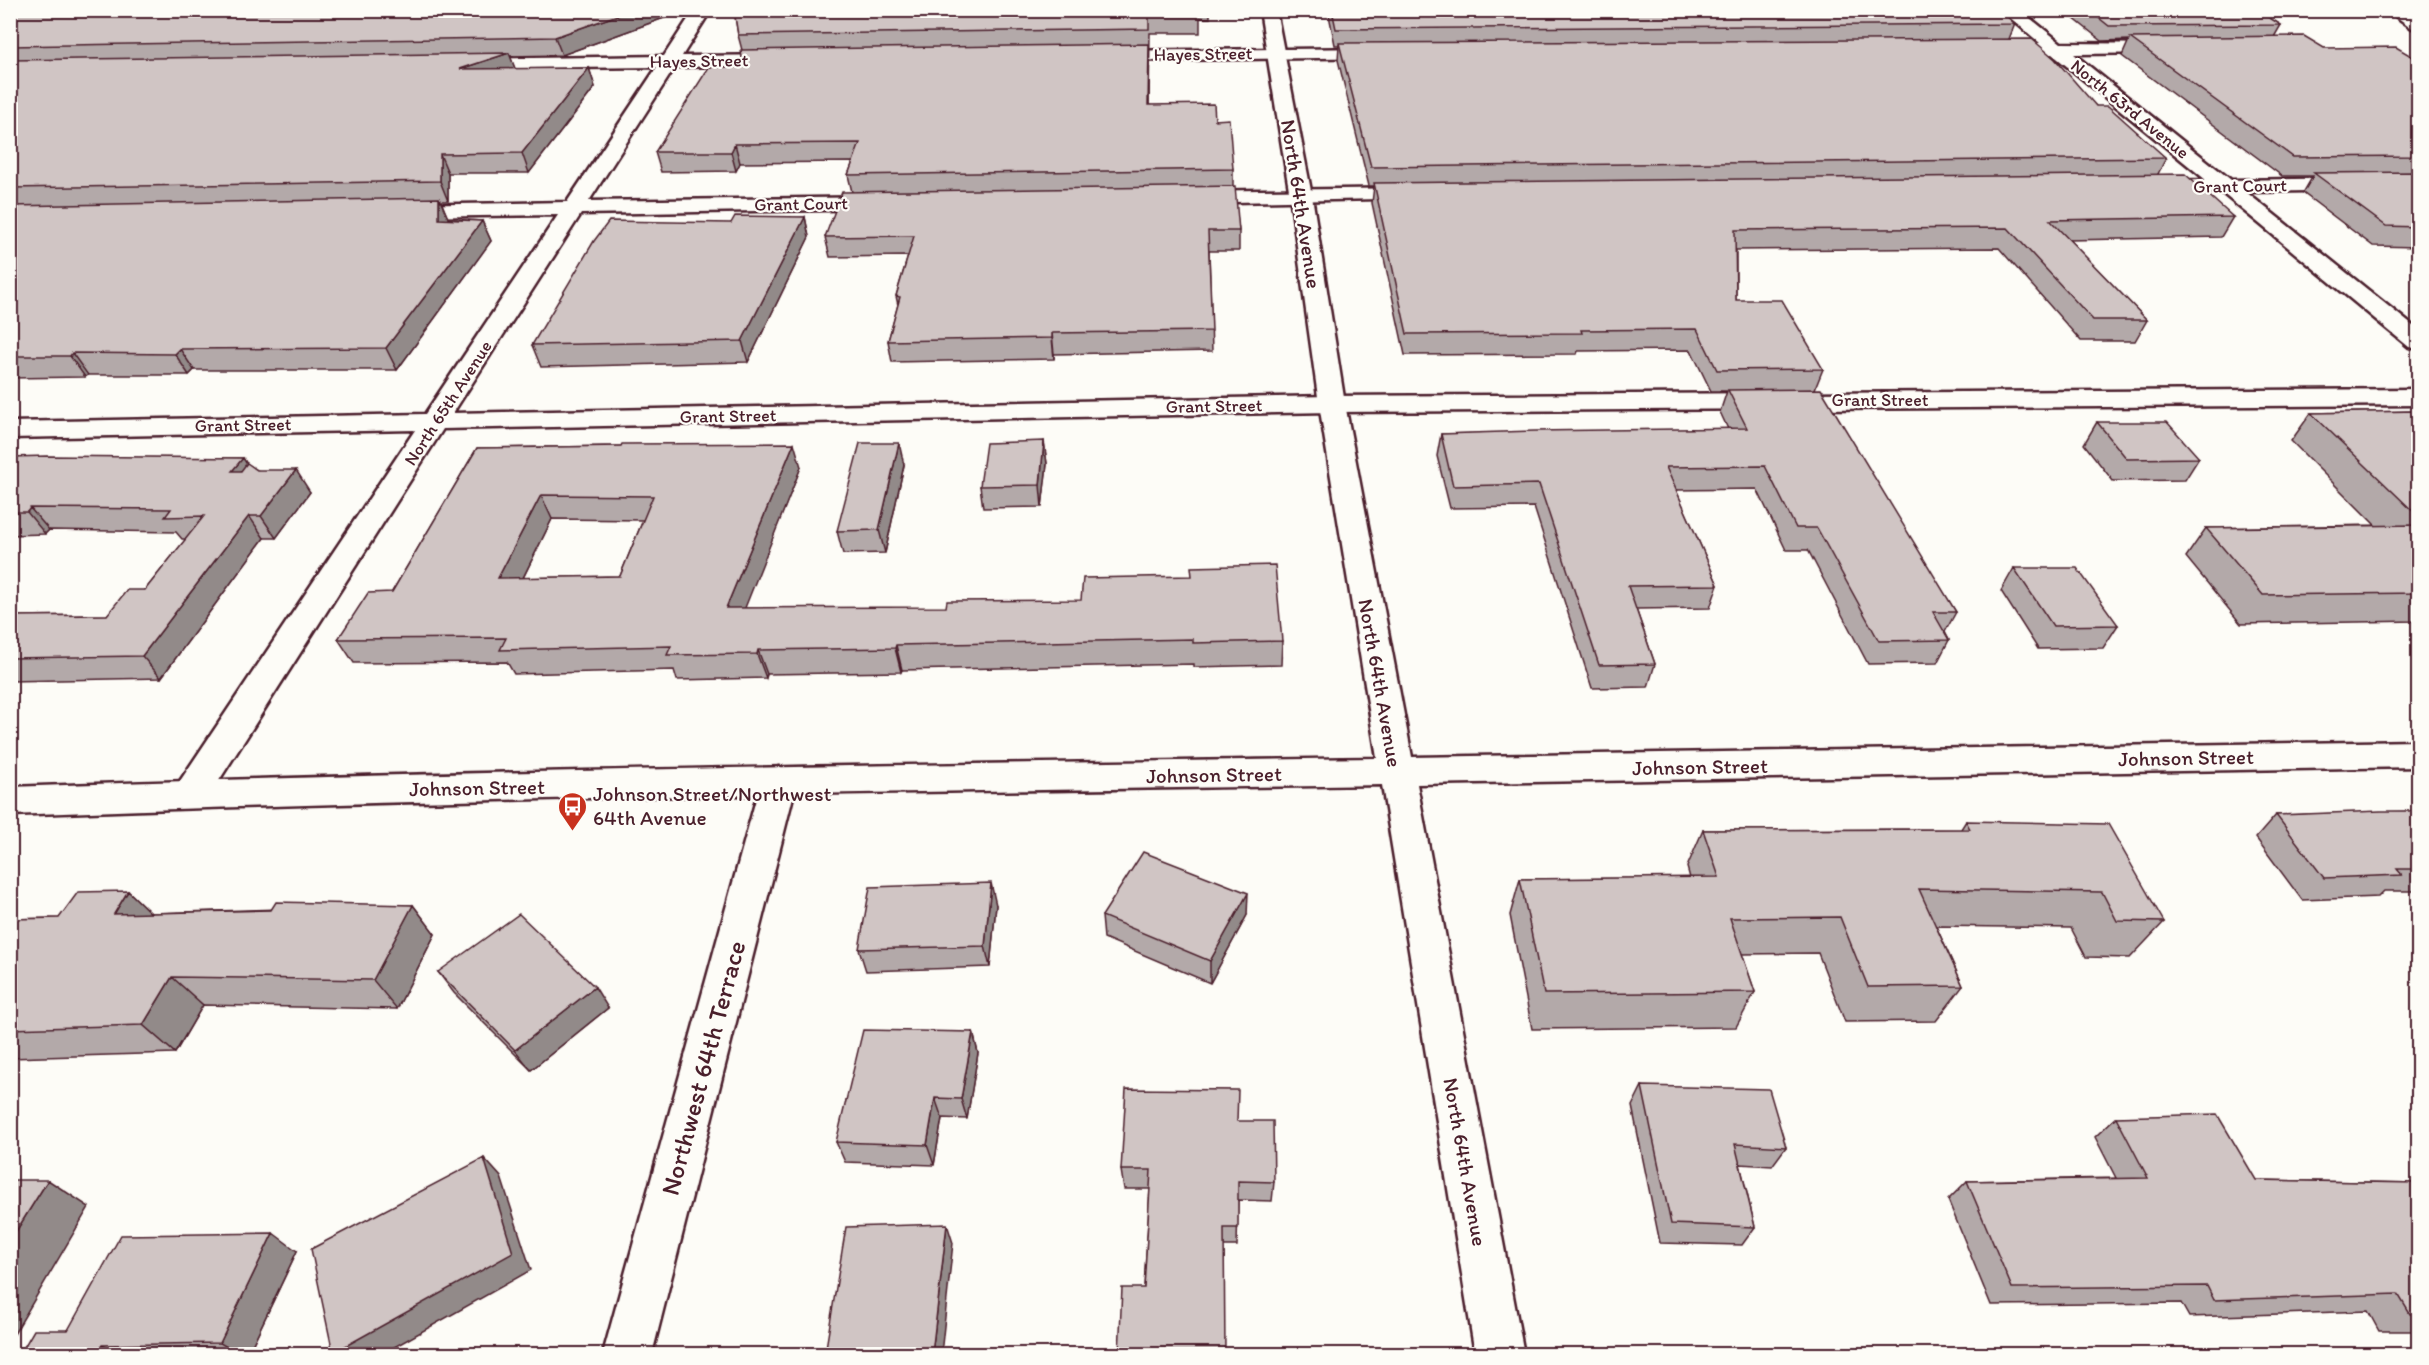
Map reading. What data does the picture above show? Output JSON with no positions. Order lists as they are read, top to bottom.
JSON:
{
  "streets": {
    "main road": [
      "Hayes Street",
      "North 63rd Avenue",
      "Grant Court",
      "North 64th Avenue",
      "Grant Street",
      "North 65th Avenue",
      "Johnson Street",
      "Northwest 64th Terrace"
    ]
  },
  "crossings": [
    ["Hayes Street", "North 64th Avenue"],
    ["Hayes Street", "North 65th Avenue"],
    ["North 63rd Avenue", "Grant Court"],
    ["Grant Court", "North 65th Avenue"],
    ["North 64th Avenue", "Grant Street"],
    ["North 64th Avenue", "Johnson Street"],
    ["Grant Street", "North 65th Avenue"],
    ["North 65th Avenue", "Johnson Street"],
    ["Johnson Street", "Northwest 64th Terrace"]
  ],
  "places": {
    "bus stop": ["Johnson Street/Northwest 64th Avenue"]
  }
}
